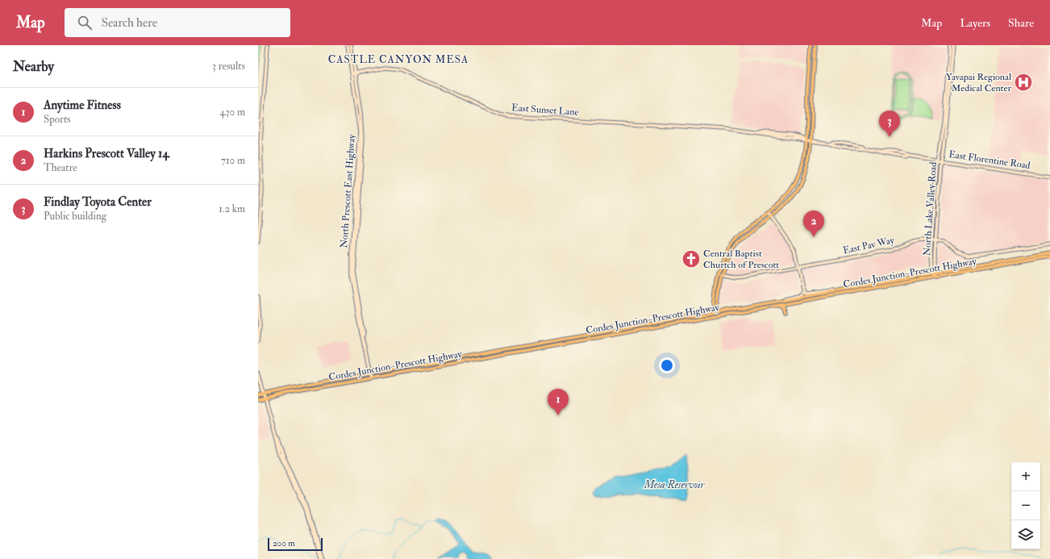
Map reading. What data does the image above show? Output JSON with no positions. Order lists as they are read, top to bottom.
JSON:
{
  "streets": {
    "main road": ["Cordes Junction–Prescott Highway"],
    "street": [
      "East Sunset Lane",
      "East Florentine Road",
      "North Prescott East Highway",
      "North Lake Valley Road",
      "East Pav Way"
    ]
  },
  "crossings": [
    ["East Sunset Lane", "East Florentine Road"],
    ["East Sunset Lane", "North Prescott East Highway"],
    ["East Florentine Road", "North Lake Valley Road"],
    ["North Prescott East Highway", "Cordes Junction–Prescott Highway"],
    ["North Lake Valley Road", "East Pav Way"],
    ["North Lake Valley Road", "Cordes Junction–Prescott Highway"]
  ],
  "districts": ["CASTLE CANYON MESA"],
  "water": ["Mesa Reservoir"],
  "places": {
    "hospital": ["Yavapai Regional Medical Center"],
    "church": ["Central Baptist Churtch of Prescott"]
  },
  "scale_bar": "200 m",
  "page": {
    "header": "Map",
    "search": "Search here",
    "nav": ["Map", "Layers", "Share"],
    "heading": ["Nearby", "3 results"],
    "list": [
      {
        "mark": "1",
        "name": "Anytime Fitness",
        "note": "Sports",
        "value": "430 m"
      },
      {
        "mark": "2",
        "name": "Harkins Prescott Valley 14",
        "note": "Theatre",
        "value": "710 m"
      },
      {
        "mark": "3",
        "name": "Findlay Toyota Center",
        "note": "Public building",
        "value": "1.2 km"
      }
    ],
    "pins": ["3", "2", "1"],
    "map_buttons": ["+", "−"],
    "scale": "200 m"
  }
}
